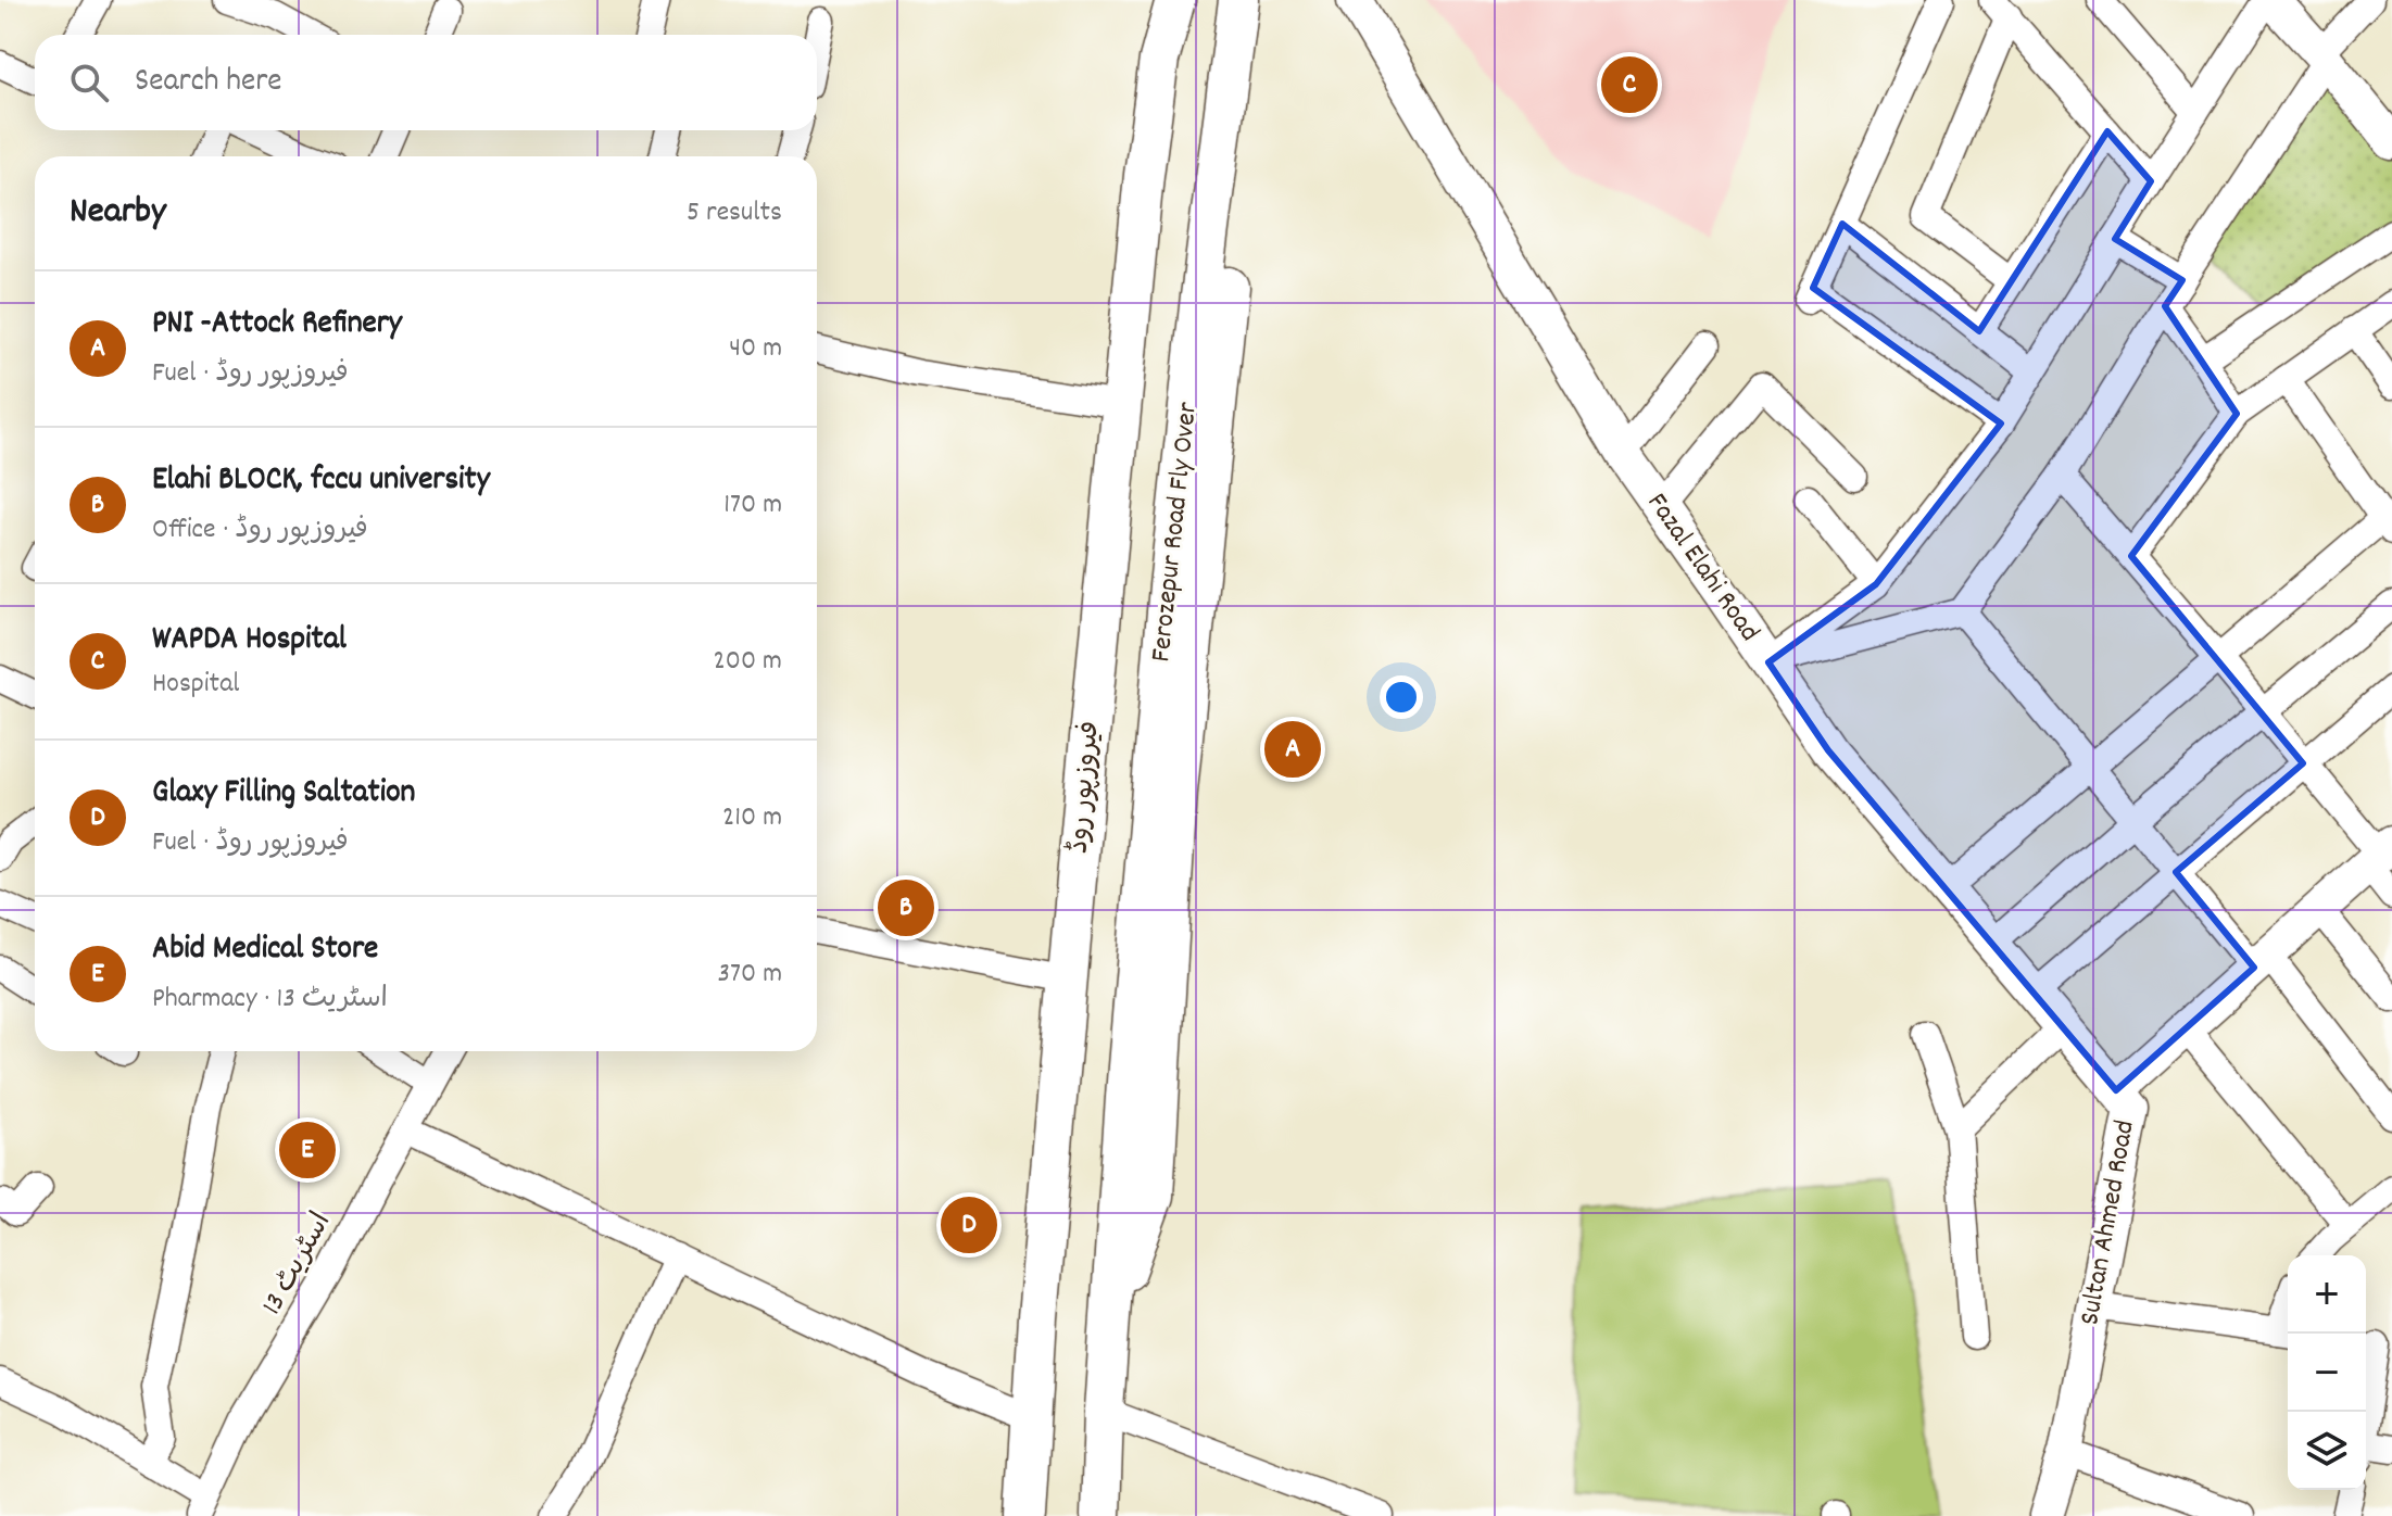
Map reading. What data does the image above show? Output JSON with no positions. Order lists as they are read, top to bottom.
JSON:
{
  "streets": {
    "main road": ["Ferozepur Road Fly Over", "فیروزپور روڈ"],
    "street": ["Fazal Elahi Road", "Sultan Ahmed Road", "اسٹریٹ 13"]
  },
  "crossings": [
    ["Fazal Elahi Road", "Sultan Ahmed Road"]
  ],
  "page": {
    "search": "Search here",
    "pins": [
      "C",
      "A",
      "B",
      "E",
      "D"
    ],
    "heading": ["Nearby", "5 results"],
    "list": [
      {
        "mark": "A",
        "name": "PNI -Attock Refinery",
        "note": "Fuel · فیروزپور روڈ",
        "value": "40 m"
      },
      {
        "mark": "B",
        "name": "Elahi BLOCK, fccu university",
        "note": "Office · فیروزپور روڈ",
        "value": "170 m"
      },
      {
        "mark": "C",
        "name": "WAPDA Hospital",
        "note": "Hospital",
        "value": "200 m"
      },
      {
        "mark": "D",
        "name": "Glaxy Filling Saltation",
        "note": "Fuel · فیروزپور روڈ",
        "value": "210 m"
      },
      {
        "mark": "E",
        "name": "Abid Medical Store",
        "note": "Pharmacy · اسٹریٹ 13",
        "value": "370 m"
      }
    ],
    "map_buttons": ["+", "−"]
  }
}
